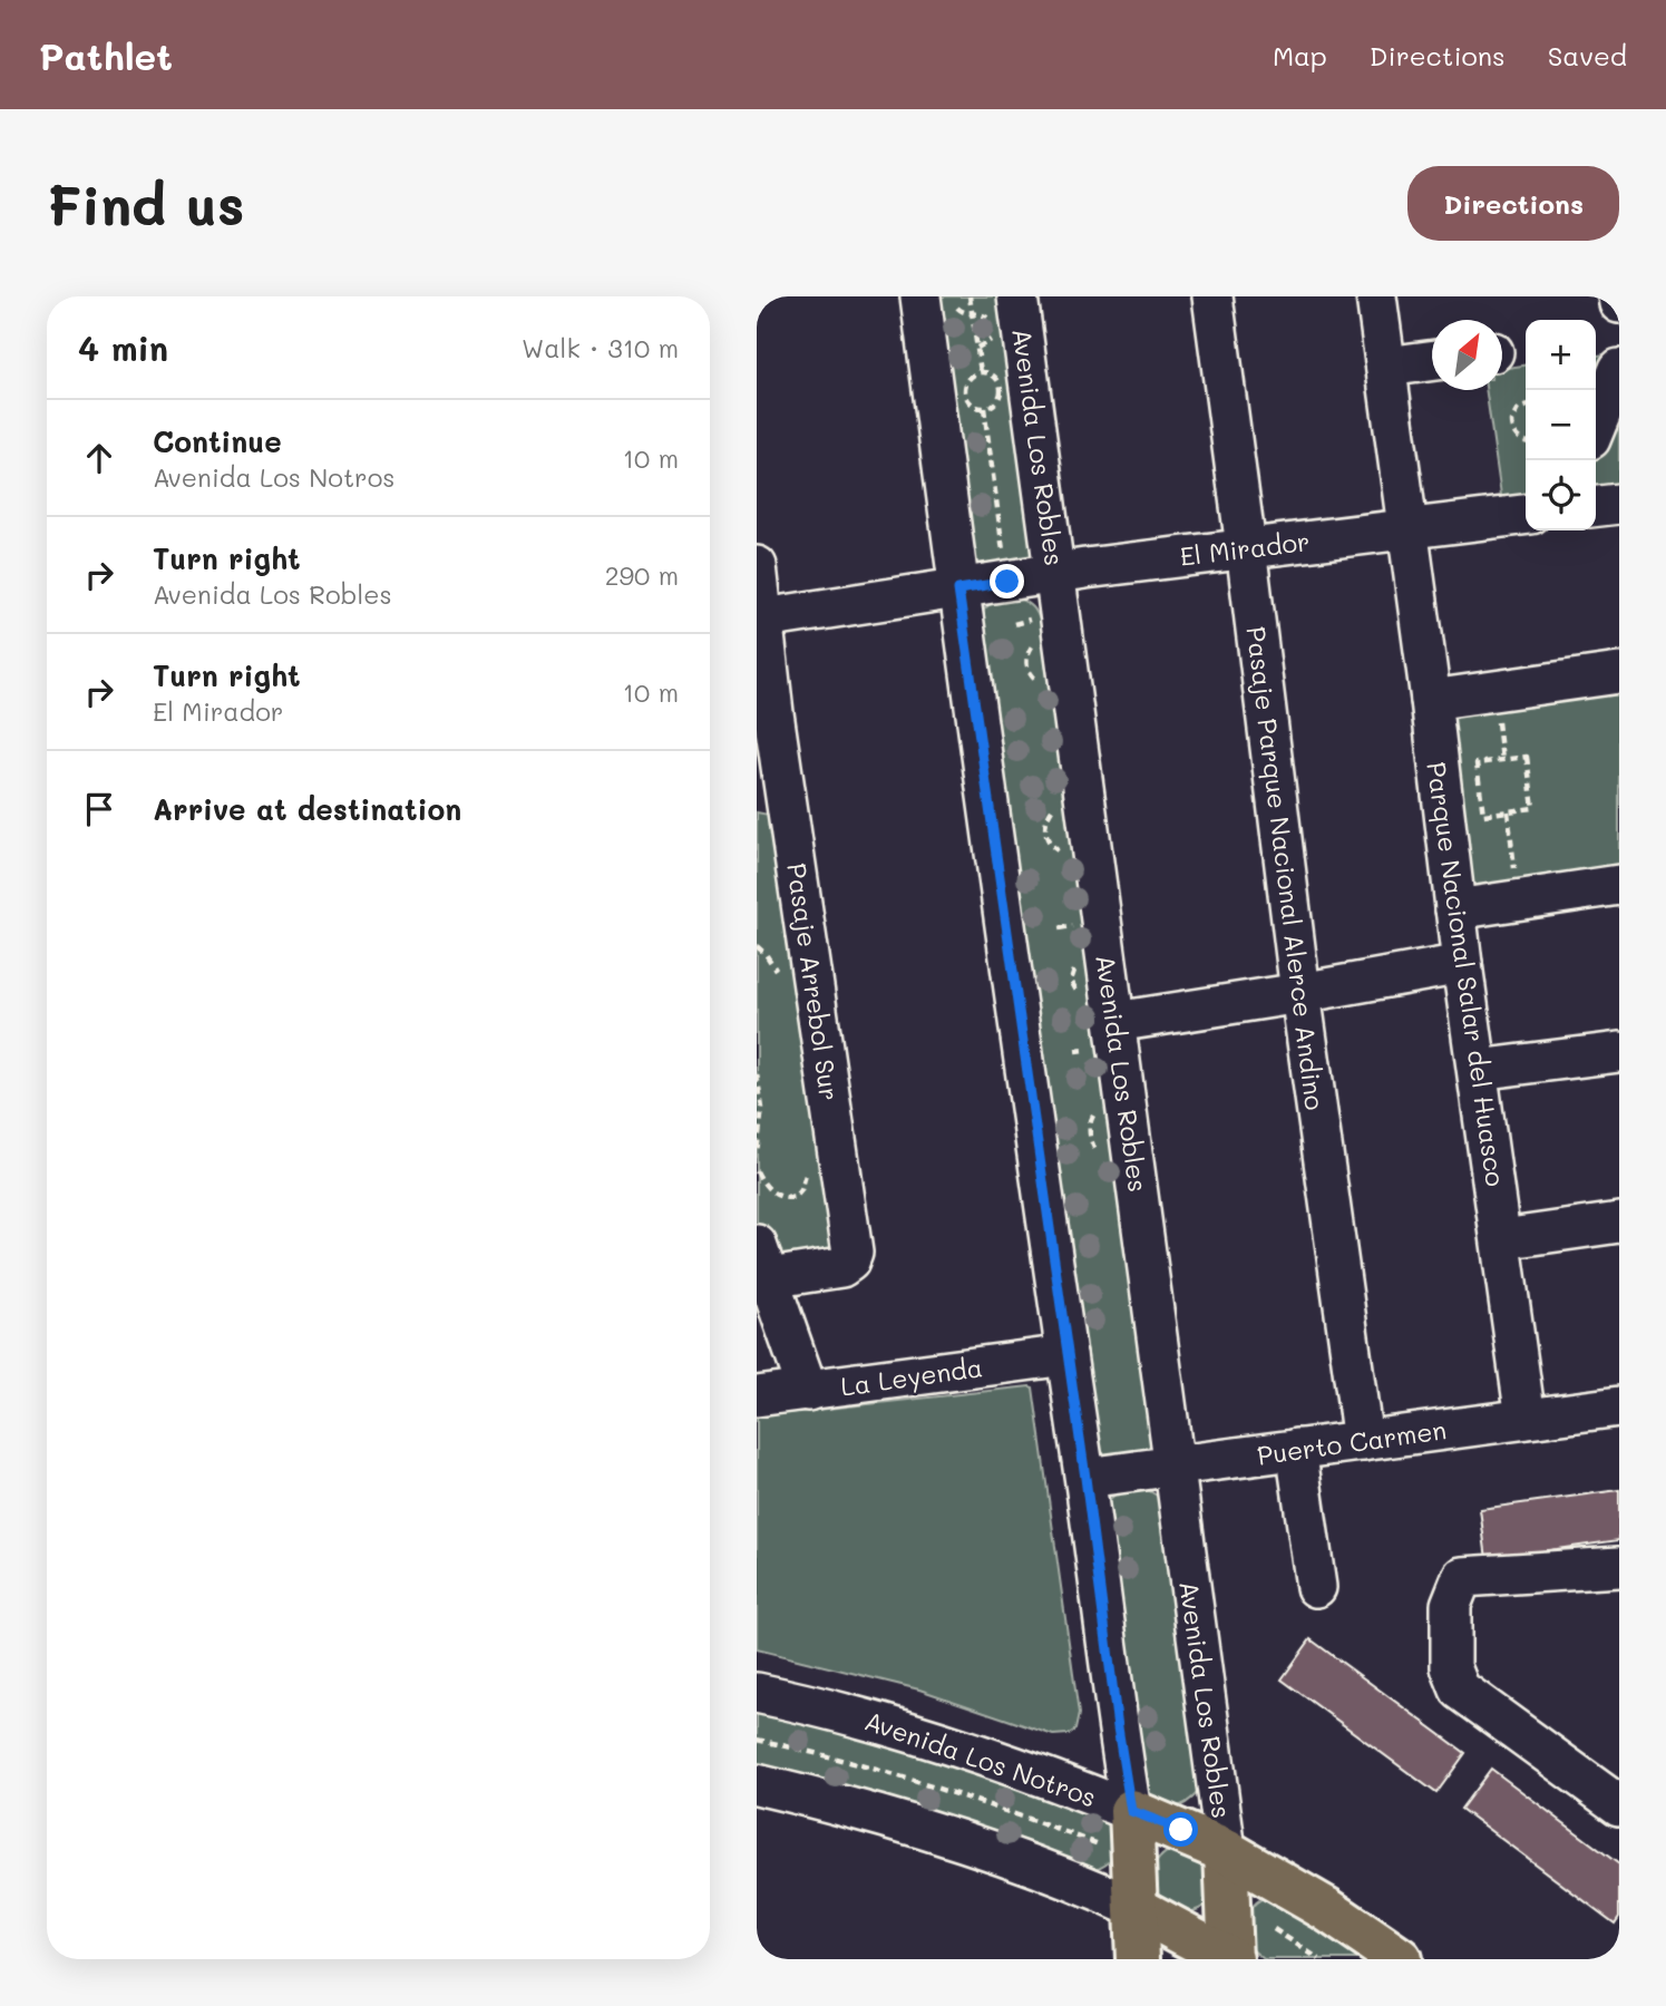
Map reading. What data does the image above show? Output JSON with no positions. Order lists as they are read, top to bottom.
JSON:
{
  "streets": {
    "main road": ["Avenida Los Notros"],
    "street": [
      "Avenida Los Robles",
      "El Mirador",
      "Pasaje Parque Nacional Alerce Andino",
      "Parque Nacional Salar del Huasco",
      "Pasaje Arrebol Sur",
      "La Leyenda",
      "Puerto Carmen"
    ]
  },
  "crossings": [
    ["Avenida Los Robles", "El Mirador"],
    ["Avenida Los Robles", "Puerto Carmen"],
    ["Avenida Los Robles", "Avenida Los Notros"],
    ["El Mirador", "Pasaje Parque Nacional Alerce Andino"],
    ["El Mirador", "Parque Nacional Salar del Huasco"],
    ["El Mirador", "Pasaje Arrebol Sur"],
    ["Pasaje Parque Nacional Alerce Andino", "Puerto Carmen"],
    ["Parque Nacional Salar del Huasco", "Puerto Carmen"]
  ],
  "north": "top right",
  "page": {
    "header": "Pathlet",
    "nav": ["Map", "Directions", "Saved"],
    "buttons": "Directions",
    "title": "Find us",
    "heading": ["4 min", "Walk · 310 m"],
    "map_buttons": ["+", "−"],
    "list": [
      ["Continue", "Avenida Los Notros", "10 m"],
      ["Turn right", "Avenida Los Robles", "290 m"],
      ["Turn right", "El Mirador", "10 m"],
      "Arrive at destination"
    ]
  }
}
